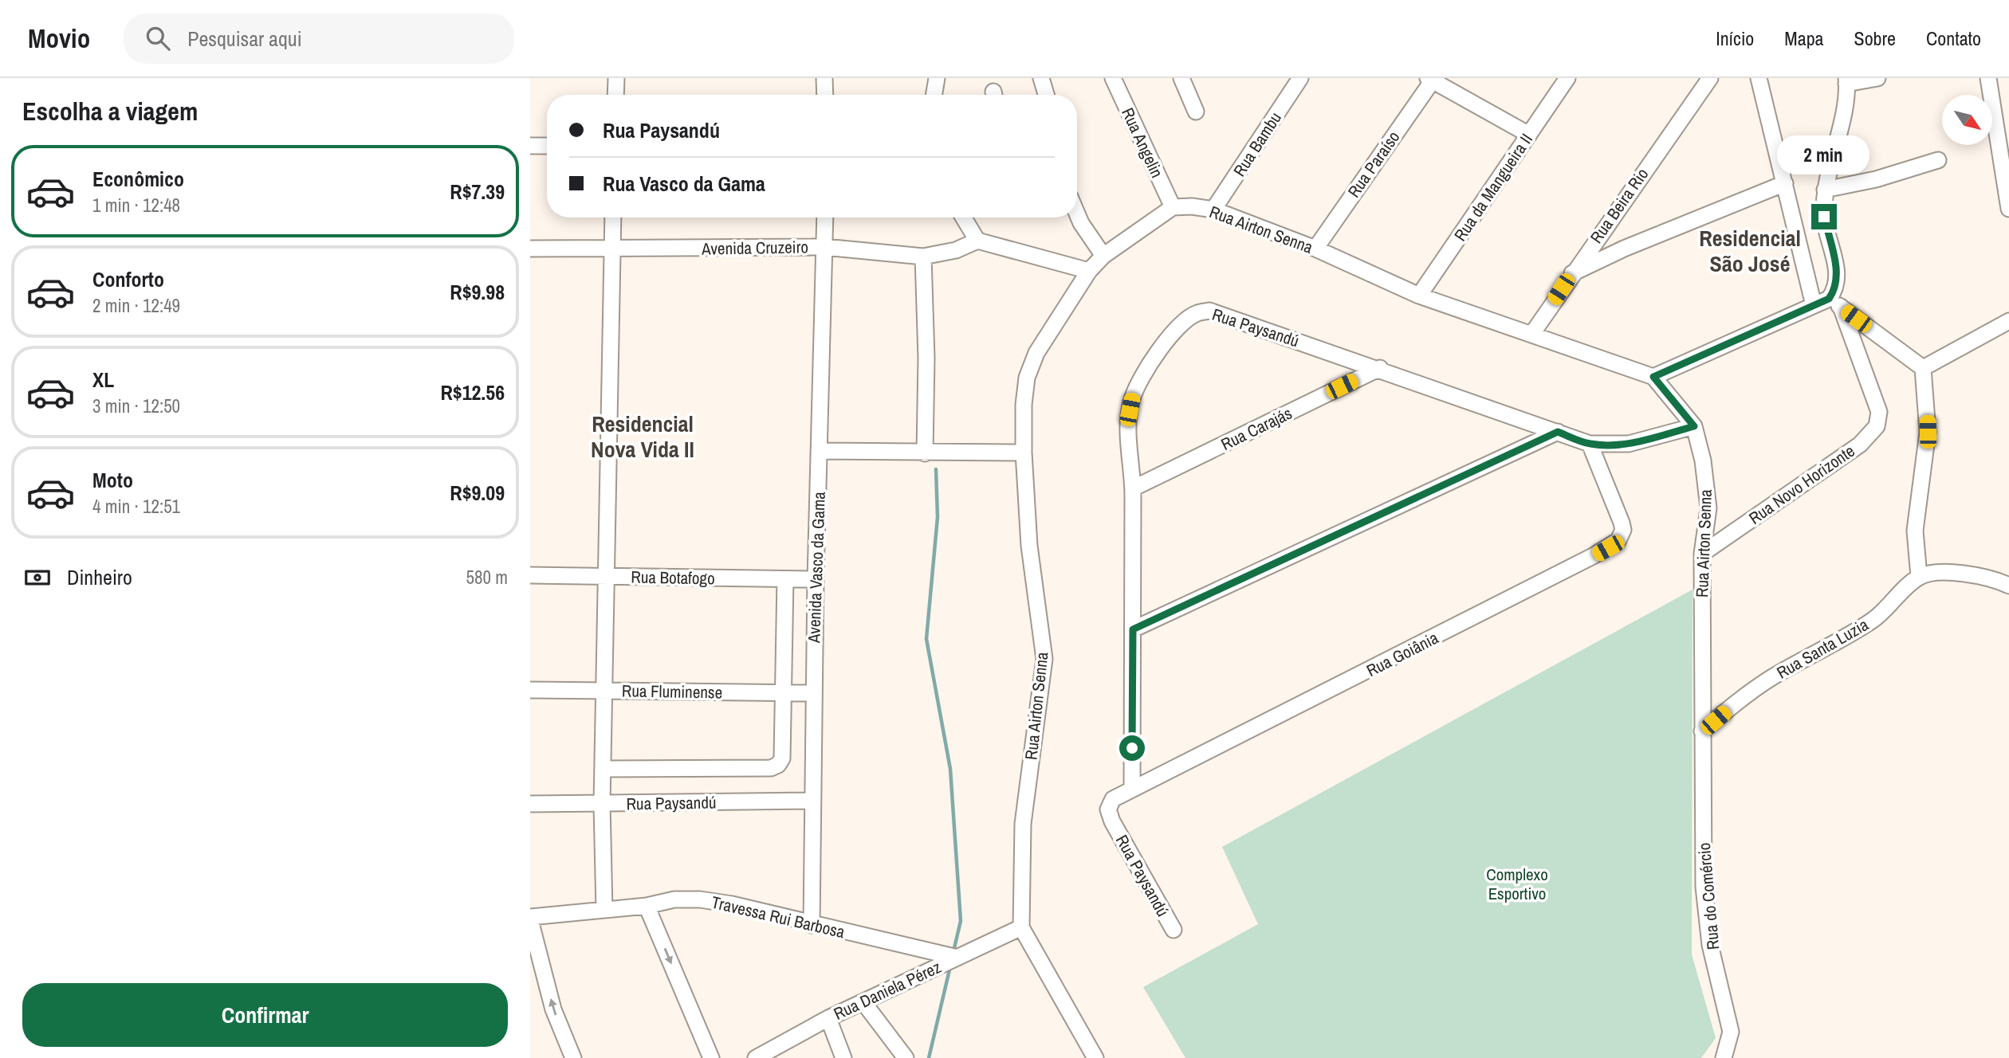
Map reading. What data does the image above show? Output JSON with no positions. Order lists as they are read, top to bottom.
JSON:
{
  "streets": {
    "street": [
      "Rua Angelin",
      "Rua Bambu",
      "Rua Paraíso",
      "Rua da Mangueira II",
      "Rua Beira Rio",
      "Rua Airton Senna",
      "Avenida Cruzeiro",
      "Rua Paysandú",
      "Rua Carajás",
      "Rua Novo Horizonte",
      "Avenida Vasco da Gama",
      "Rua Botafogo",
      "Rua Santa Luzia",
      "Rua Goiânia",
      "Rua Fluminense",
      "Rua do Comércio",
      "Travessa Rui Barbosa",
      "Rua Daniela Pérez"
    ]
  },
  "crossings": [
    ["Rua Angelin", "Rua Airton Senna"],
    ["Rua Bambu", "Rua Airton Senna"],
    ["Rua Paraíso", "Rua Airton Senna"],
    ["Rua da Mangueira II", "Rua Airton Senna"],
    ["Rua Beira Rio", "Rua Airton Senna"],
    ["Rua Airton Senna", "Rua Paysandú"],
    ["Rua Airton Senna", "Rua Novo Horizonte"],
    ["Rua Airton Senna", "Rua Santa Luzia"],
    ["Rua Airton Senna", "Rua do Comércio"],
    ["Rua Airton Senna", "Rua Daniela Pérez"],
    ["Avenida Cruzeiro", "Avenida Vasco da Gama"],
    ["Rua Paysandú", "Rua Carajás"],
    ["Rua Paysandú", "Avenida Vasco da Gama"],
    ["Rua Paysandú", "Rua Goiânia"],
    ["Avenida Vasco da Gama", "Rua Botafogo"],
    ["Avenida Vasco da Gama", "Rua Fluminense"],
    ["Avenida Vasco da Gama", "Travessa Rui Barbosa"],
    ["Rua Santa Luzia", "Rua do Comércio"],
    ["Travessa Rui Barbosa", "Rua Daniela Pérez"]
  ],
  "districts": ["Residencial São José", "Residencial Nova Vida II"],
  "parks": ["Complexo Esportivo"],
  "north": "bottom right",
  "page": {
    "header": "Movio",
    "search": "Pesquisar aqui",
    "nav": [
      "Início",
      "Mapa",
      "Sobre",
      "Contato"
    ],
    "heading": "Escolha a viagem",
    "banner": ["Rua Paysandú", "Rua Vasco da Gama"],
    "bubble": "2 min",
    "list": [
      {
        "name": "Econômico",
        "note": "1 min · 12:48",
        "value": "R$7.39"
      },
      {
        "name": "Conforto",
        "note": "2 min · 12:49",
        "value": "R$9.98"
      },
      {
        "name": "XL",
        "note": "3 min · 12:50",
        "value": "R$12.56"
      },
      {
        "name": "Moto",
        "note": "4 min · 12:51",
        "value": "R$9.09"
      }
    ],
    "pay": ["Dinheiro", "580 m"],
    "buttons": "Confirmar"
  }
}
